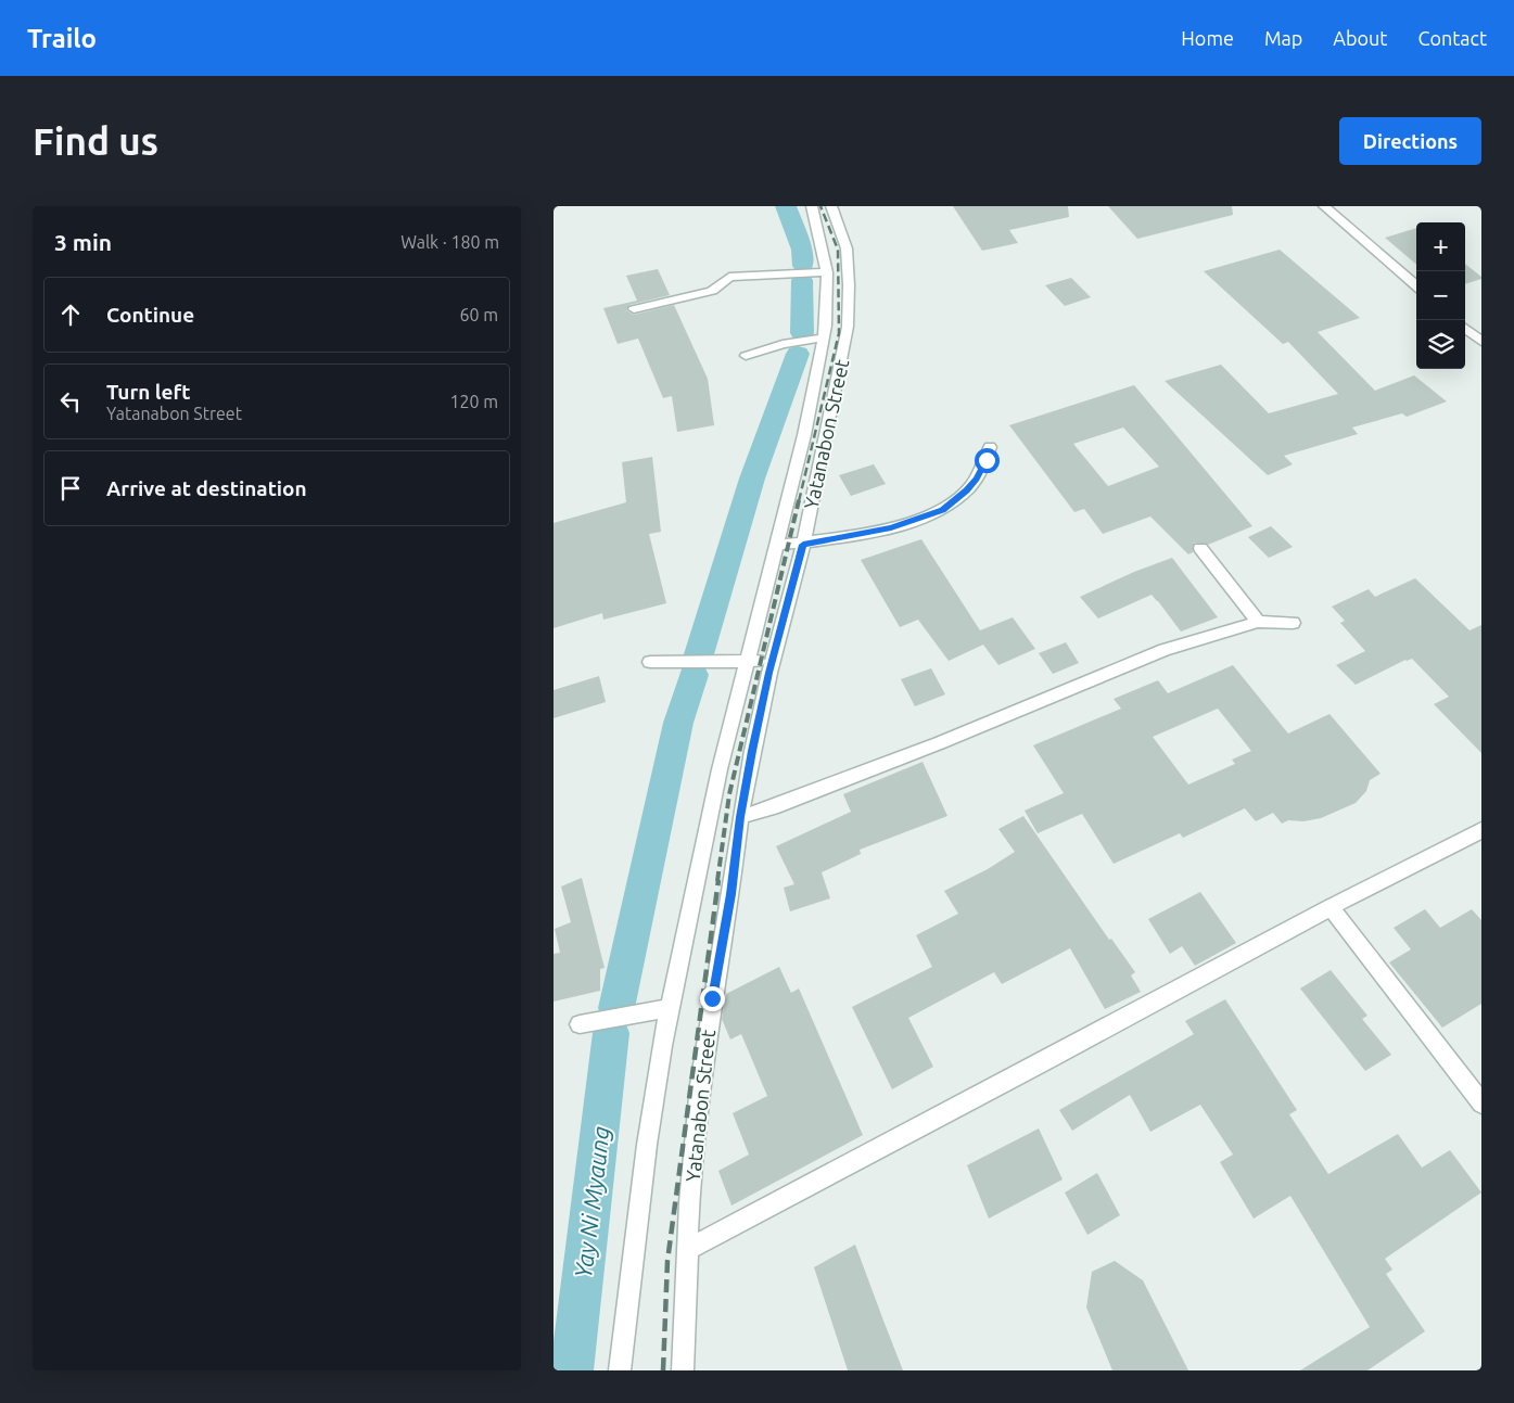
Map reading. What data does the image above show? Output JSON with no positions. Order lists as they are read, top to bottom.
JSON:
{
  "streets": {
    "street": ["Yatanabon Street"]
  },
  "water": ["Yay Ni Myaung"],
  "page": {
    "header": "Trailo",
    "nav": [
      "Home",
      "Map",
      "About",
      "Contact"
    ],
    "buttons": "Directions",
    "title": "Find us",
    "heading": ["3 min", "Walk · 180 m"],
    "map_buttons": ["+", "−"],
    "list": [
      ["Continue", "60 m"],
      ["Turn left", "Yatanabon Street", "120 m"],
      "Arrive at destination"
    ]
  }
}
